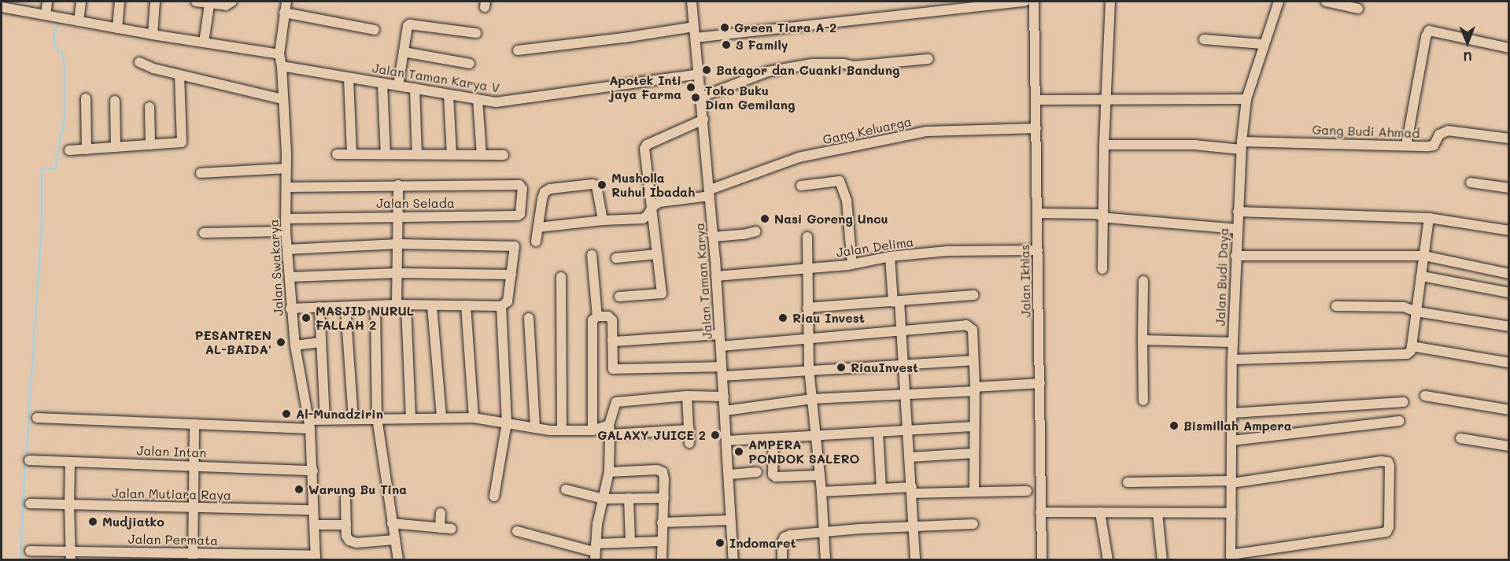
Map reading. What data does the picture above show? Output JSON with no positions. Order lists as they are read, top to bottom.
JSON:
{
  "streets": {
    "street": [
      "Jalan Taman Karya V",
      "Gang Keluarga",
      "Gang Budi Ahmad",
      "Jalan Selada",
      "Jalan Delima",
      "Jalan Swakarya",
      "Jalan Budi Daya",
      "Jalan Taman Karya",
      "Jalan Ikhlas",
      "Jalan Intan",
      "Jalan Mutiara Raya",
      "Jalan Permata"
    ]
  },
  "crossings": [
    ["Jalan Taman Karya V", "Jalan Swakarya"],
    ["Jalan Taman Karya V", "Jalan Taman Karya"],
    ["Gang Keluarga", "Jalan Taman Karya"],
    ["Gang Keluarga", "Jalan Ikhlas"],
    ["Gang Budi Ahmad", "Jalan Budi Daya"],
    ["Jalan Selada", "Jalan Swakarya"],
    ["Jalan Delima", "Jalan Taman Karya"],
    ["Jalan Delima", "Jalan Ikhlas"],
    ["Jalan Swakarya", "Jalan Intan"],
    ["Jalan Swakarya", "Jalan Mutiara Raya"],
    ["Jalan Swakarya", "Jalan Permata"]
  ],
  "places": [
    "Green Tiara A-2",
    "3 Family",
    "Batagor dan Cuanki Bandung",
    "Apotek Inti jaya Farma",
    "Toko Buku Dian Gemilang",
    "Musholla Ruhul Ibadah",
    "Nasi Goreng Uncu",
    "MASJID NURUL FALLAH 2",
    "Riau Invest",
    "PESANTREN AL-BAIDA'",
    "RiauInvest",
    "Al-Munadzirin",
    "Bismillah Ampera",
    "GALAXY JUICE 2",
    "AMPERA PONDOK SALERO",
    "Warung Bu Tina",
    "Mudjiatko",
    "Indomaret"
  ],
  "north": "bottom"
}
